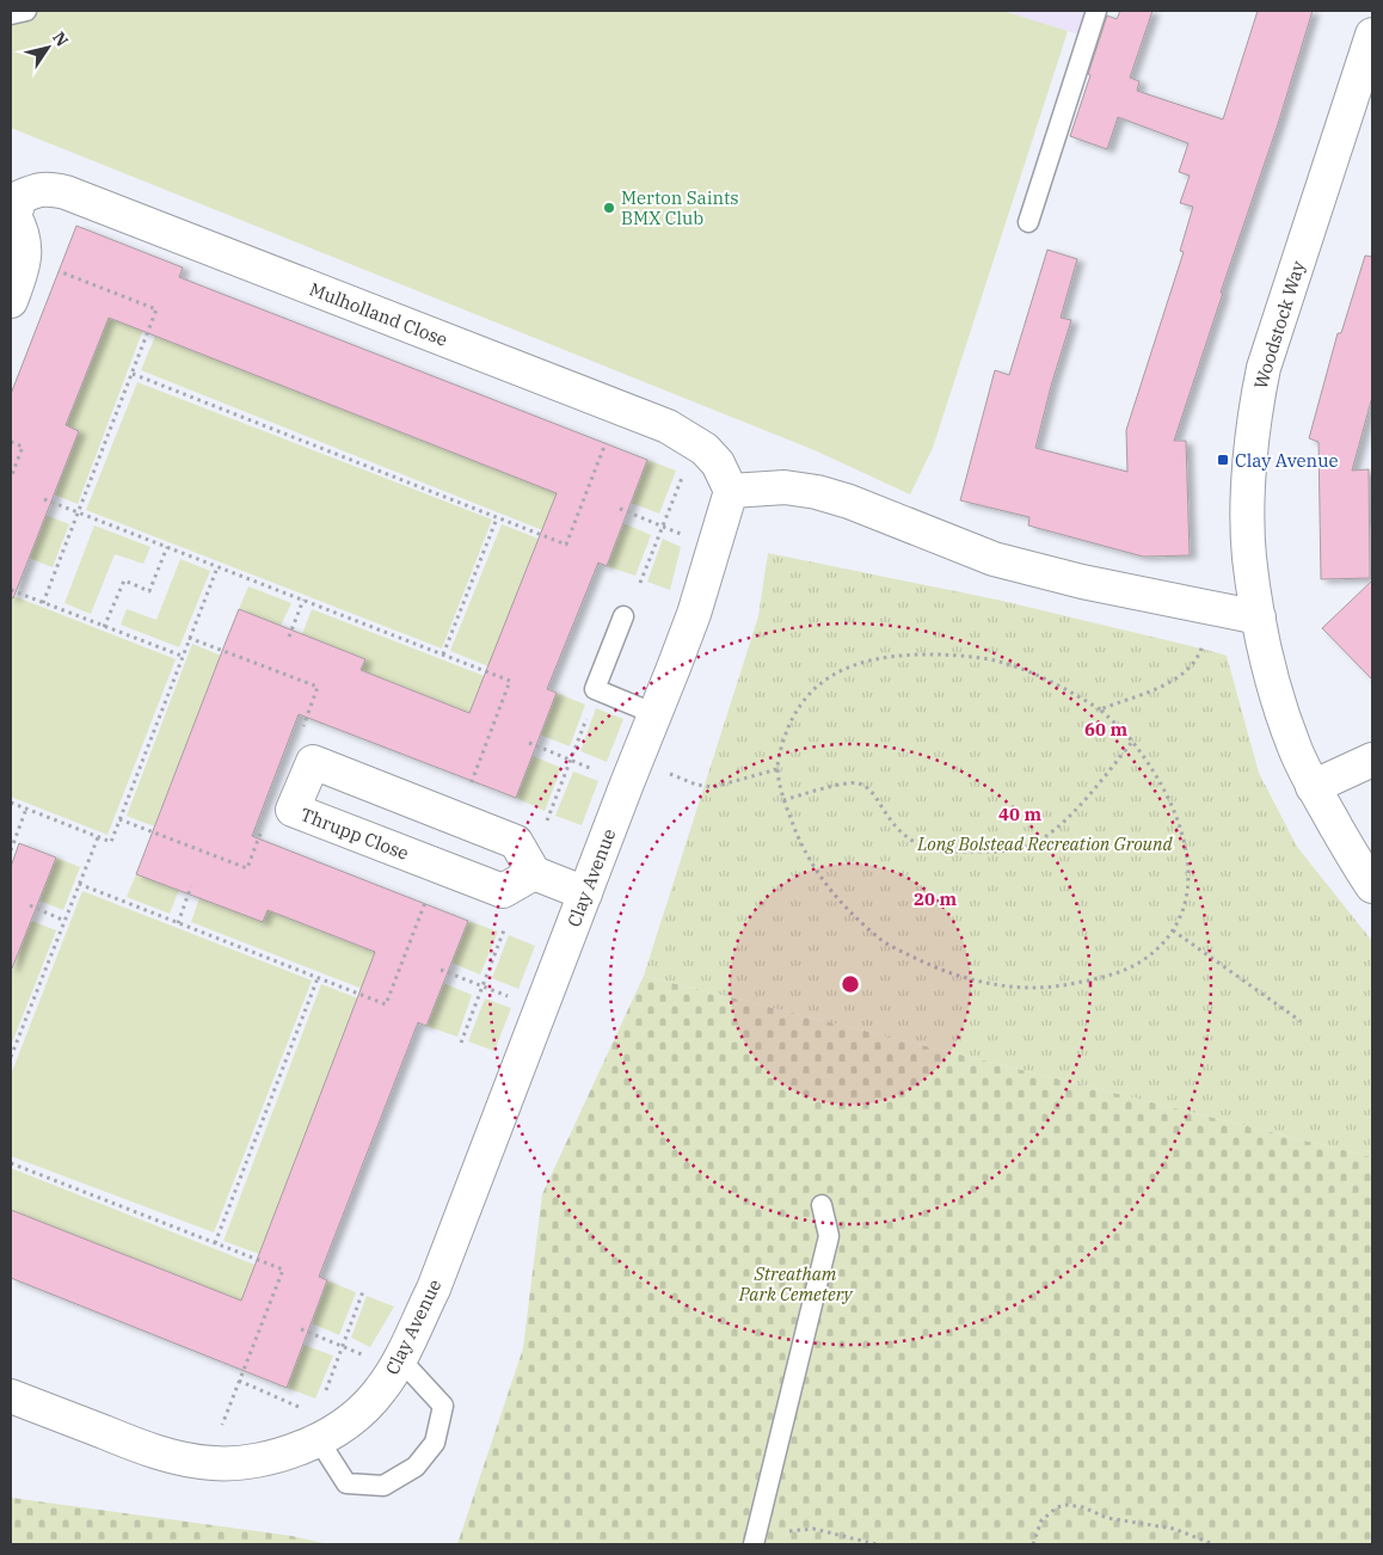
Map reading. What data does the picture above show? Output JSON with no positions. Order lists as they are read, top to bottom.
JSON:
{
  "streets": {
    "street": [
      "Mulholland Close",
      "Woodstock Way",
      "Thrupp Close",
      "Clay Avenue"
    ]
  },
  "crossings": [
    ["Mulholland Close", "Clay Avenue"]
  ],
  "parks": ["Long Bolstead Recreation Ground", "Streatham Park Cemetery"],
  "places": {
    "other": ["Merton Saints BMX Club"],
    "transit": ["Clay Avenue"]
  },
  "north": "top right",
  "rings": ["60 m", "40 m", "20 m"]
}
